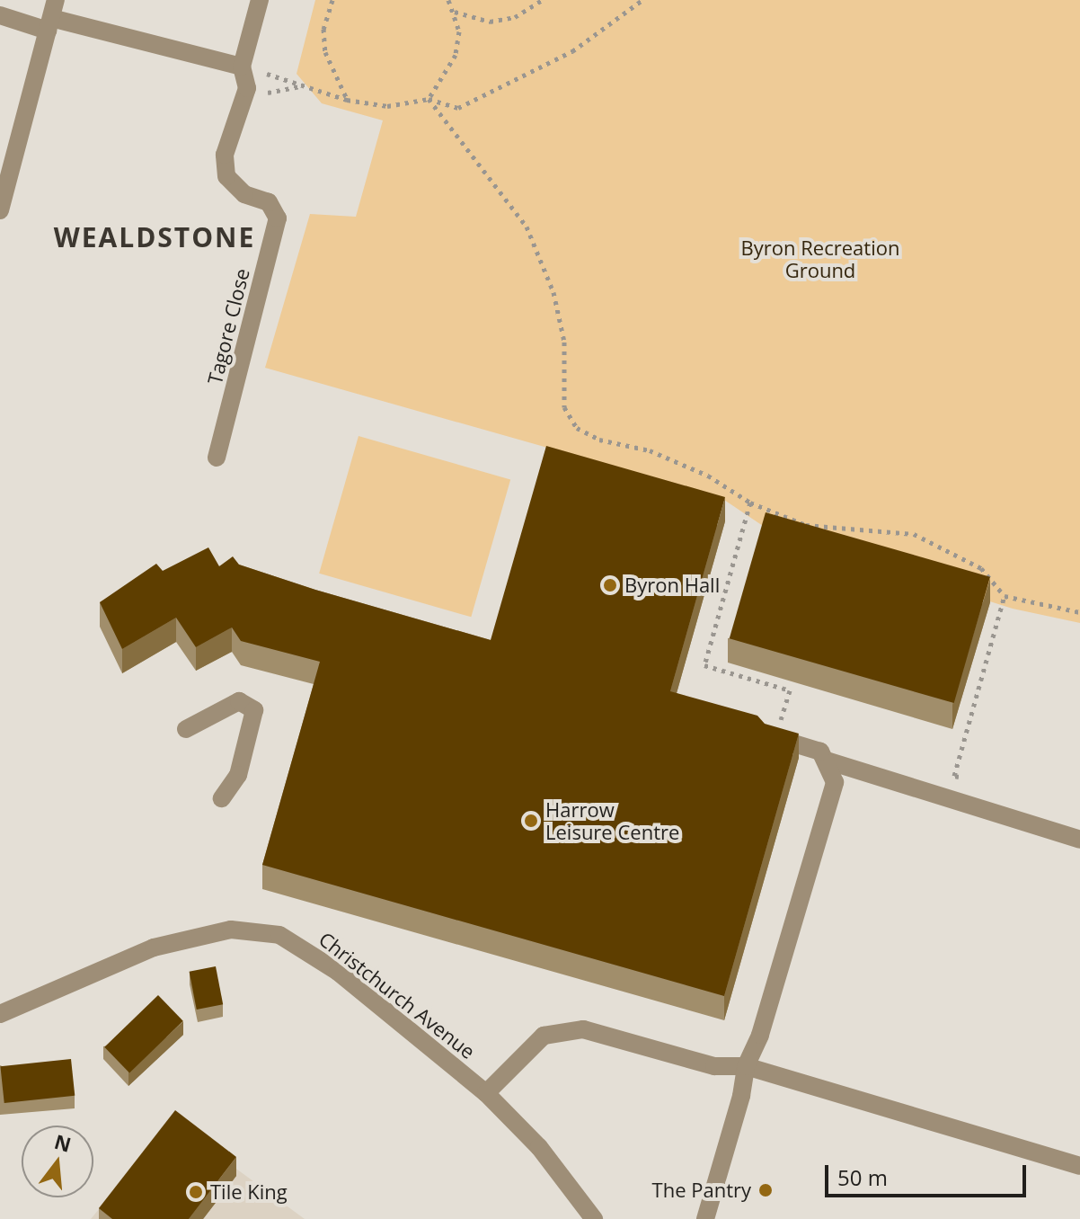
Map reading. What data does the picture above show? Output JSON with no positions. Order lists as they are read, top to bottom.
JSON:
{
  "streets": {
    "street": ["Tagore Close", "Christchurch Avenue"]
  },
  "districts": ["WEALDSTONE"],
  "parks": ["Byron Recreation Ground"],
  "places": [
    "Byron Hall",
    "Harrow Leisure Centre",
    "The Pantry",
    "Tile King"
  ],
  "scale_bar": "50 m",
  "north": "top"
}
